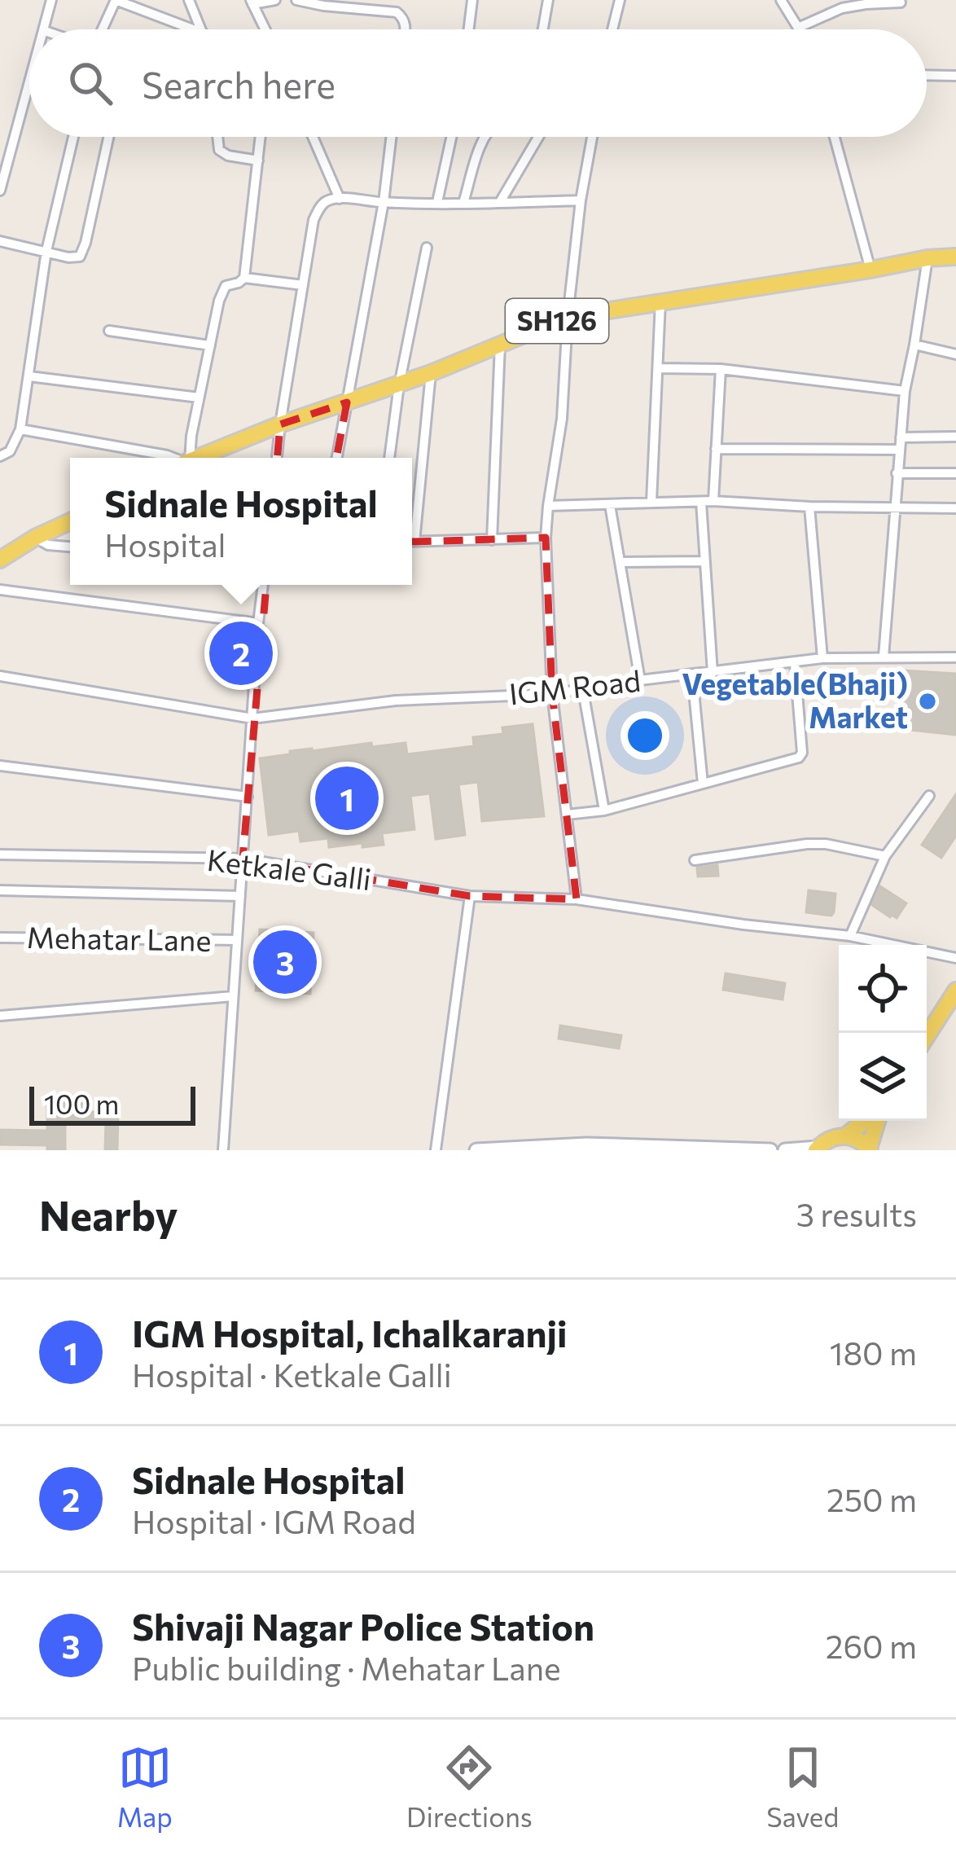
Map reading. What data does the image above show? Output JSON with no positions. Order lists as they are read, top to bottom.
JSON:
{
  "streets": {
    "main road": ["SH126"],
    "street": ["IGM Road", "Ketkale Galli", "Mehatar Lane"]
  },
  "places": ["Vegetable(Bhaji) Market"],
  "scale_bar": "100 m",
  "page": {
    "search": "Search here",
    "popup": ["Sidnale Hospital", "Hospital"],
    "pins": ["2", "1", "3"],
    "scale": "100 m",
    "heading": ["Nearby", "3 results"],
    "list": [
      {
        "mark": "1",
        "name": "IGM Hospital, Ichalkaranji",
        "note": "Hospital · Ketkale Galli",
        "value": "180 m"
      },
      {
        "mark": "2",
        "name": "Sidnale Hospital",
        "note": "Hospital · IGM Road",
        "value": "250 m"
      },
      {
        "mark": "3",
        "name": "Shivaji Nagar Police Station",
        "note": "Public building · Mehatar Lane",
        "value": "260 m"
      }
    ],
    "nav": ["Map", "Directions", "Saved"]
  }
}
